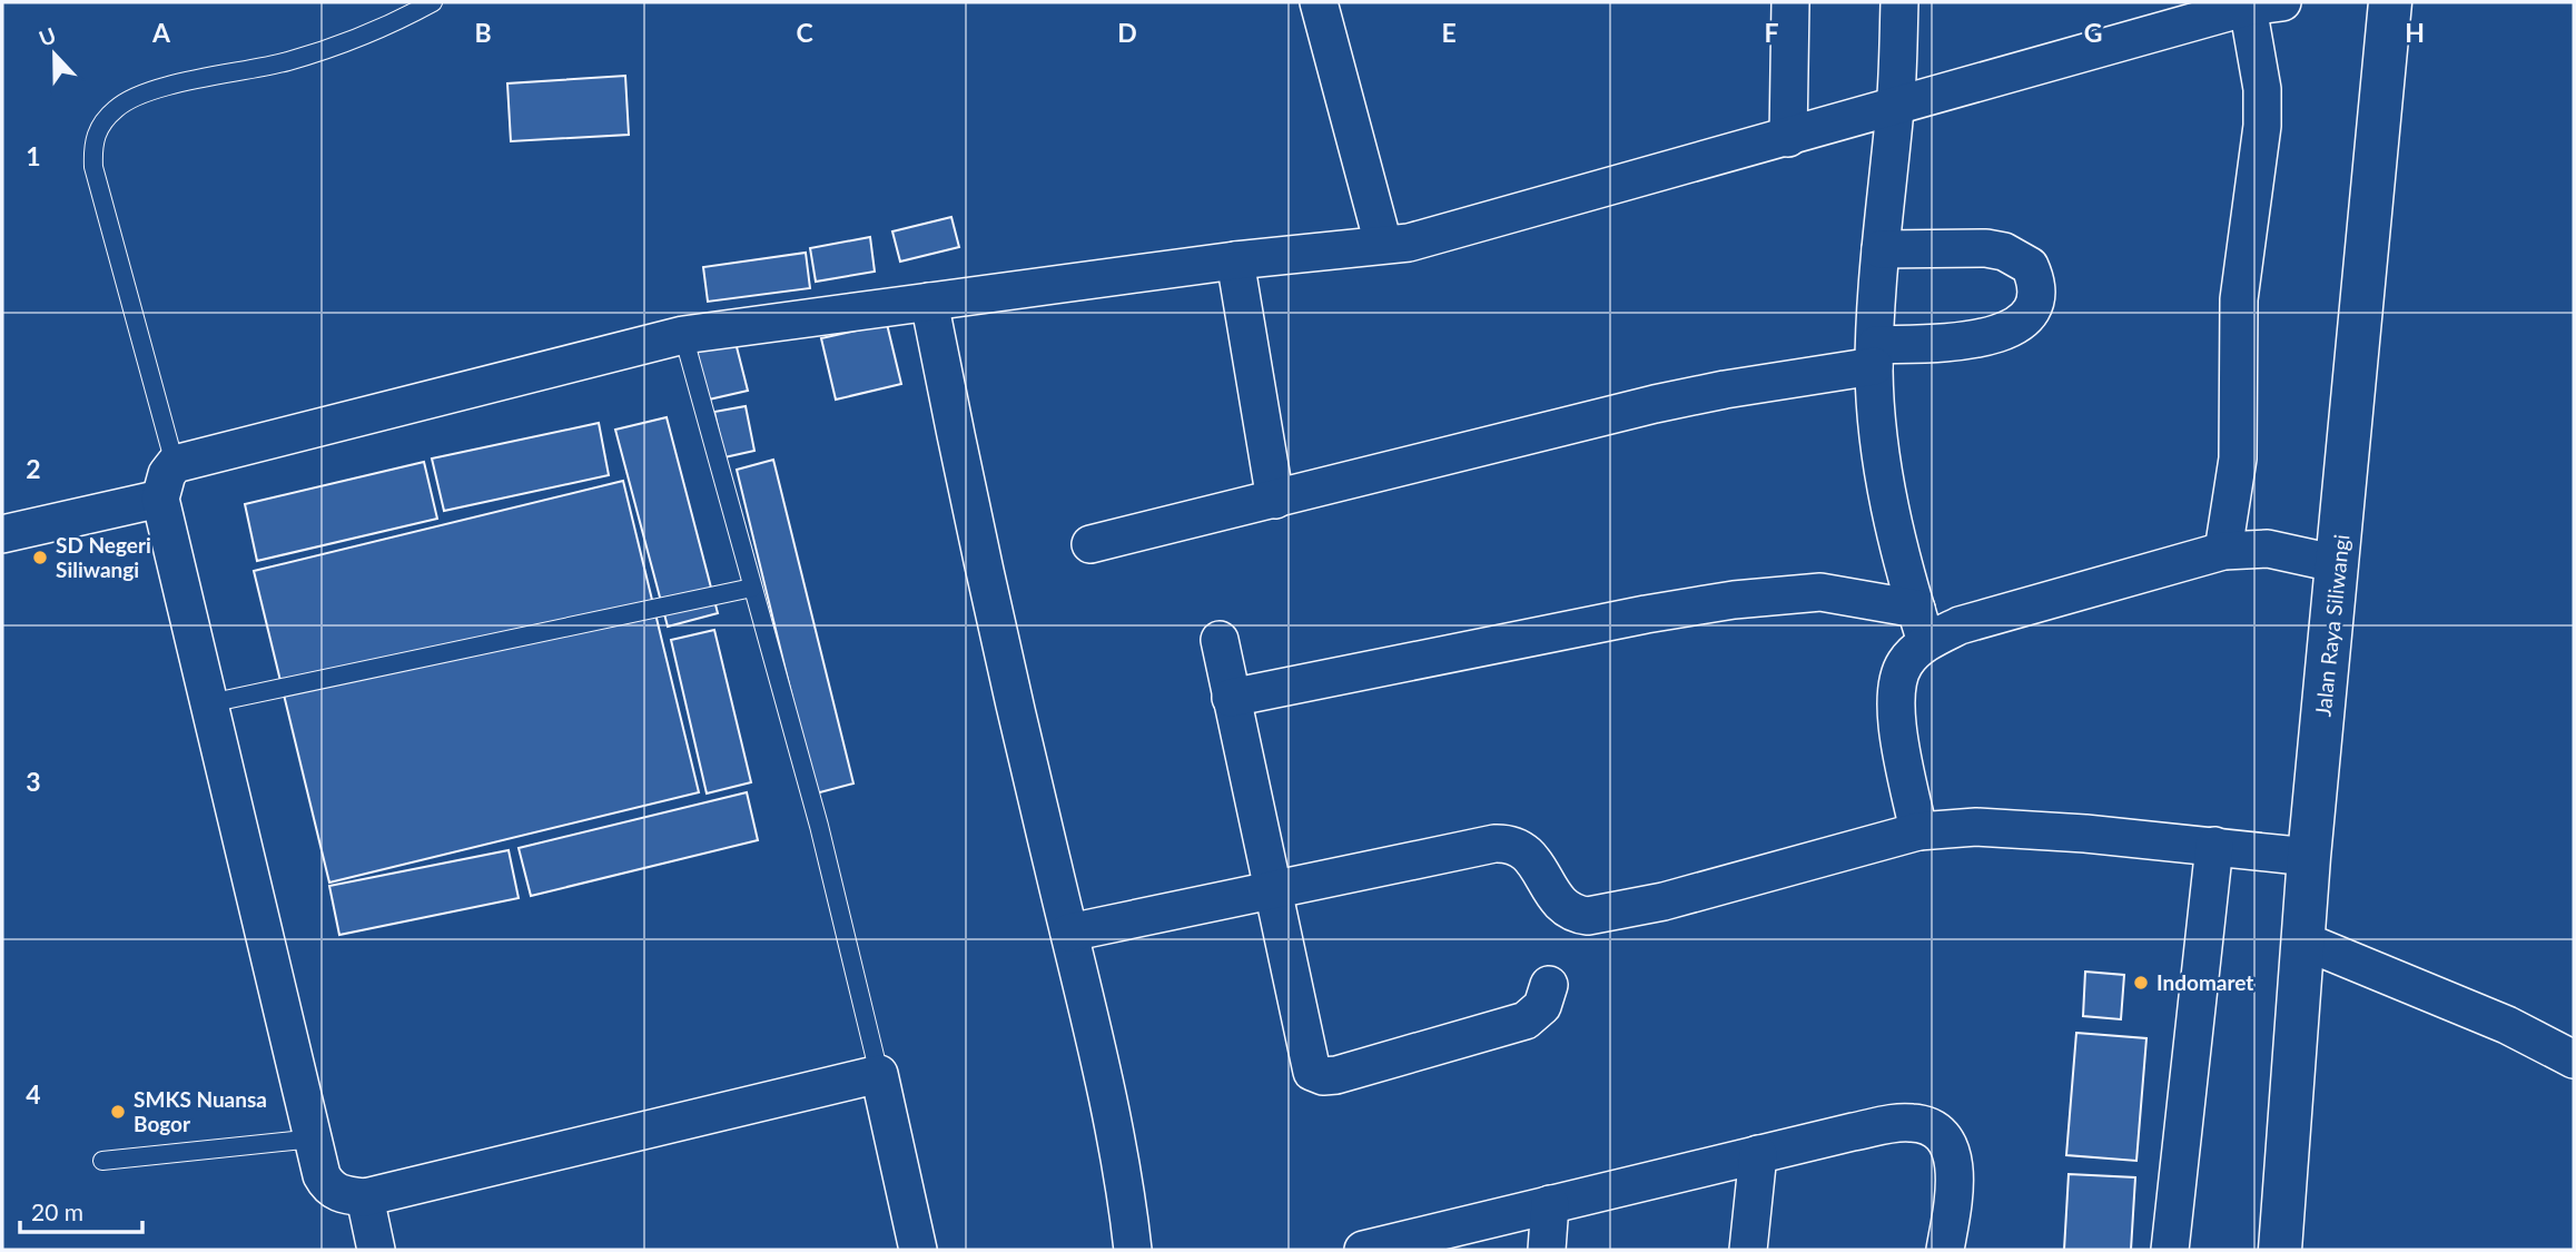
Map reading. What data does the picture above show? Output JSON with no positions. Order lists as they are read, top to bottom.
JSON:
{
  "streets": {
    "highway": ["Jalan Raya Siliwangi"]
  },
  "places": ["SD Negeri Siliwangi", "Indomaret", "SMKS Nuansa Bogor"],
  "scale_bar": "20 m",
  "north": "top",
  "grid": {
    "columns": [
      "A",
      "B",
      "C",
      "D",
      "E",
      "F",
      "G",
      "H"
    ],
    "rows": [
      "1",
      "2",
      "3",
      "4"
    ]
  }
}
